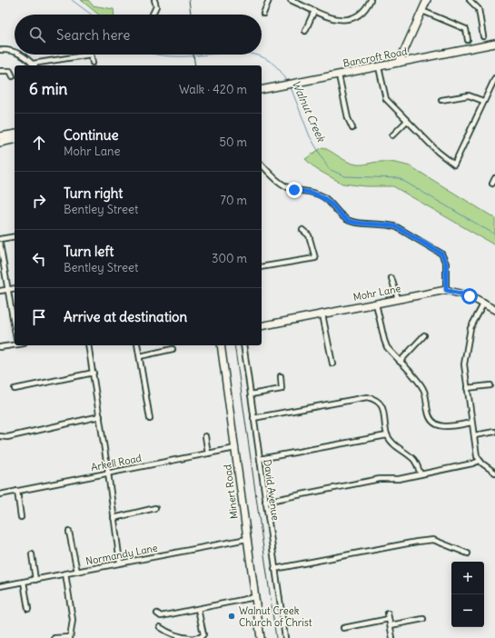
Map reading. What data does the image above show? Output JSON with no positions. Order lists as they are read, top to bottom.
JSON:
{
  "streets": {
    "street": [
      "Bancroft Road",
      "Mohr Lane",
      "Arkell Road",
      "David Avenue",
      "Minert Road",
      "Normandy Lane"
    ]
  },
  "crossings": [
    ["Arkell Road", "Minert Road"],
    ["Minert Road", "Normandy Lane"]
  ],
  "water": ["Walnut Creek"],
  "places": ["Walnut Creek Church of Christ"],
  "page": {
    "search": "Search here",
    "heading": ["6 min", "Walk · 420 m"],
    "list": [
      ["Continue", "Mohr Lane", "50 m"],
      ["Turn right", "Bentley Street", "70 m"],
      ["Turn left", "Bentley Street", "300 m"],
      "Arrive at destination"
    ],
    "map_buttons": ["+", "−"]
  }
}
